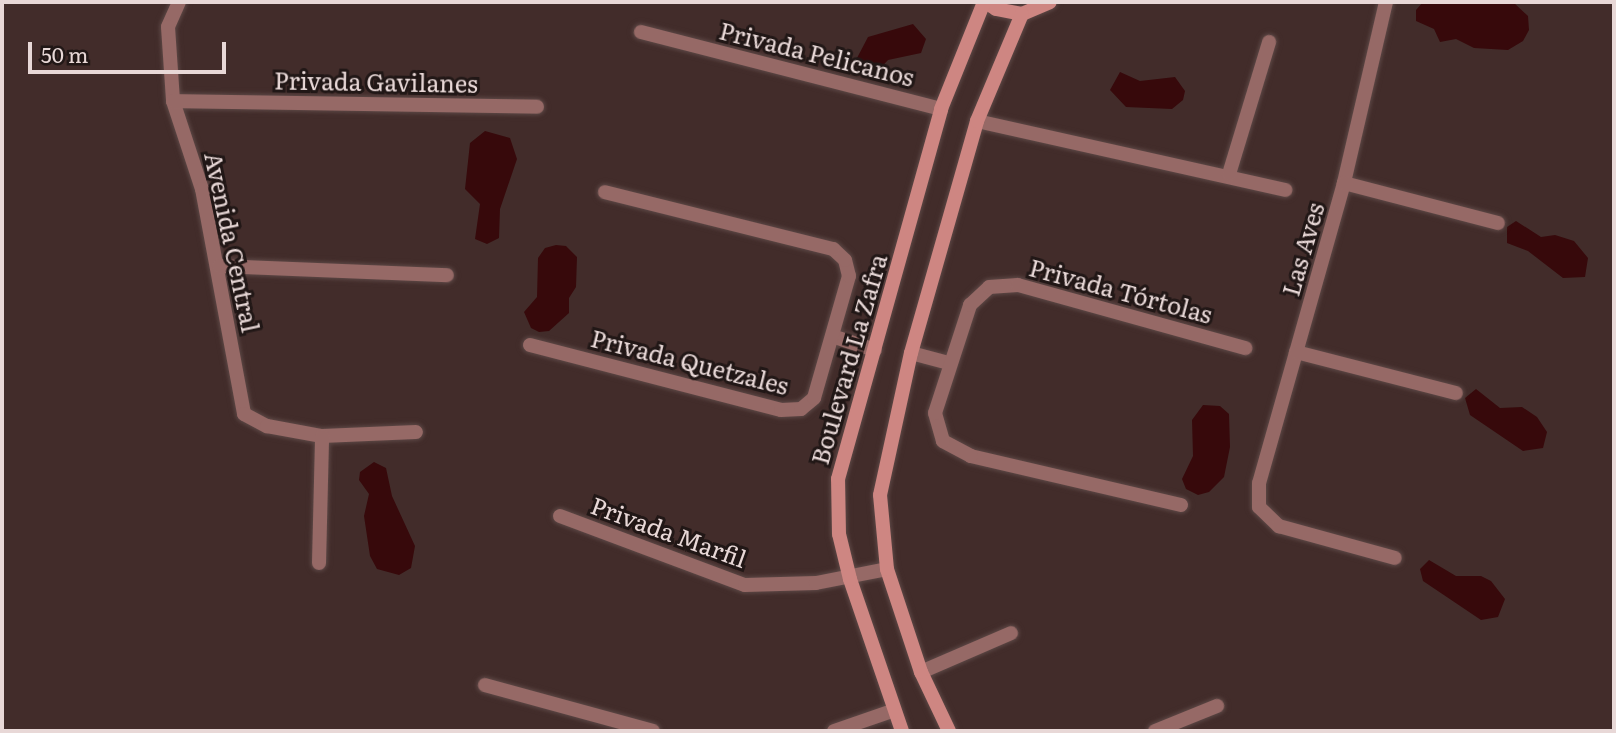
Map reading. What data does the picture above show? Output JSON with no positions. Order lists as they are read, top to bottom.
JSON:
{
  "streets": {
    "street": [
      "Privada Pelicanos",
      "Privada Gavilanes",
      "Avenida Central",
      "Las Aves",
      "Privada Tórtolas",
      "Boulevard La Zafra",
      "Privada Quetzales",
      "Privada Marfil"
    ]
  },
  "crossings": [
    ["Privada Pelicanos", "Boulevard La Zafra"],
    ["Privada Gavilanes", "Avenida Central"],
    ["Boulevard La Zafra", "Privada Marfil"]
  ],
  "scale_bar": "50 m"
}
